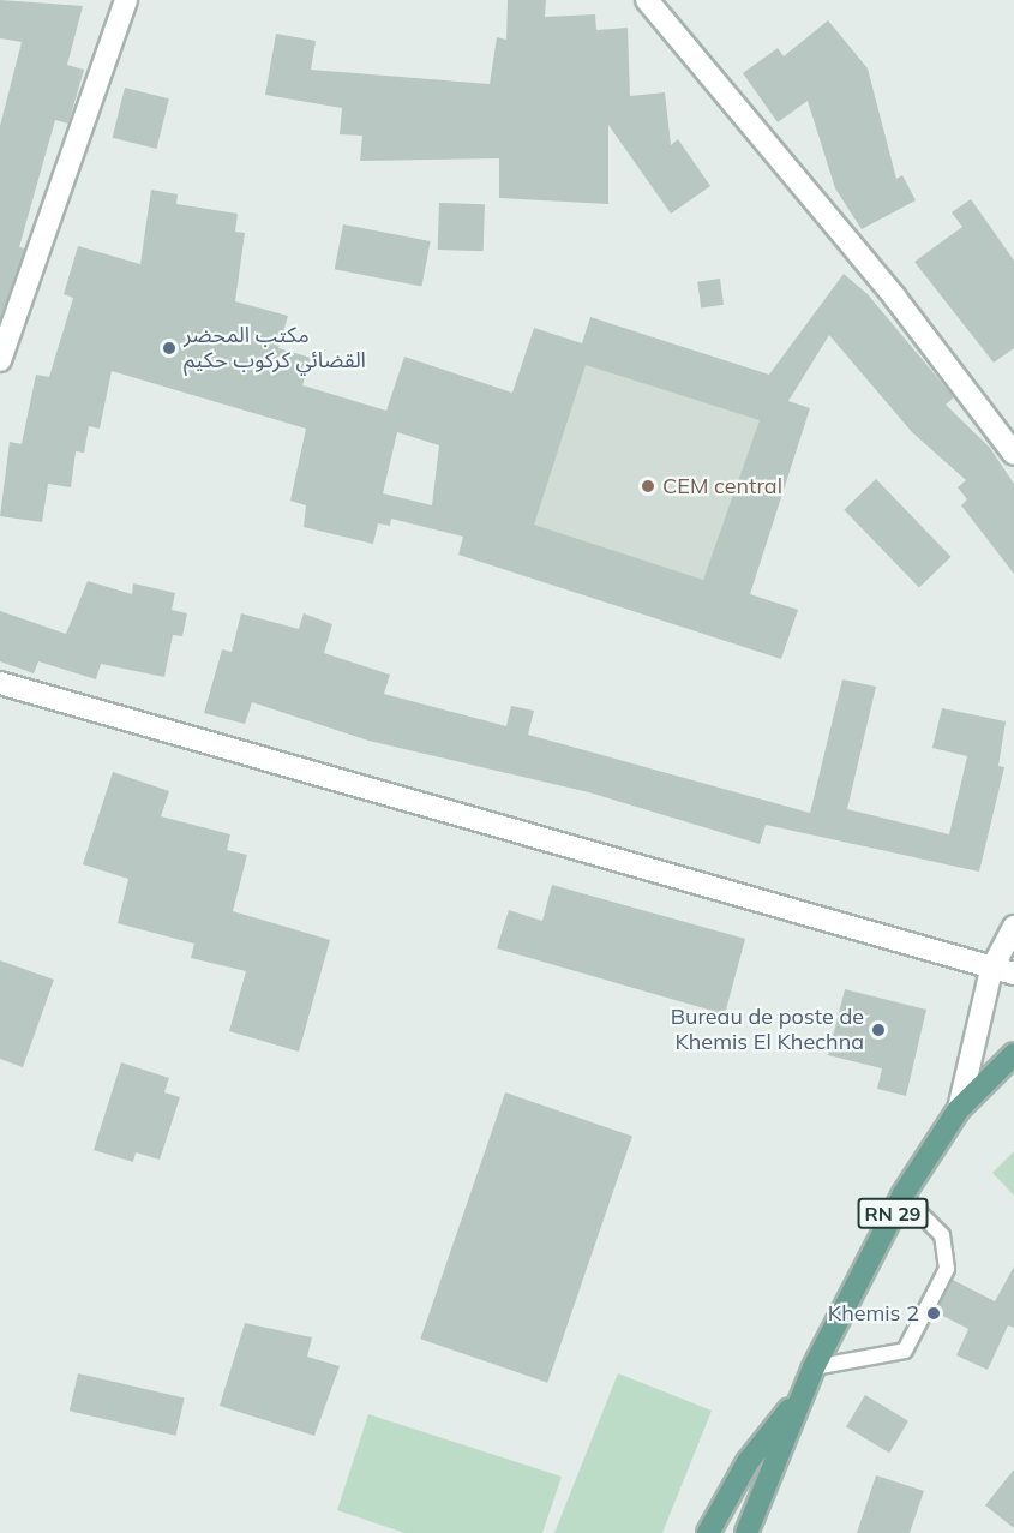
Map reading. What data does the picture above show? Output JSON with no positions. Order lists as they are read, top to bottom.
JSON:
{
  "streets": {
    "main road": ["RN 29"]
  },
  "places": [
    "مكتب المحضر القضائي كركوب حكيم",
    "CEM central",
    "Bureau de poste de Khemis El Khechna",
    "Khemis 2"
  ]
}
